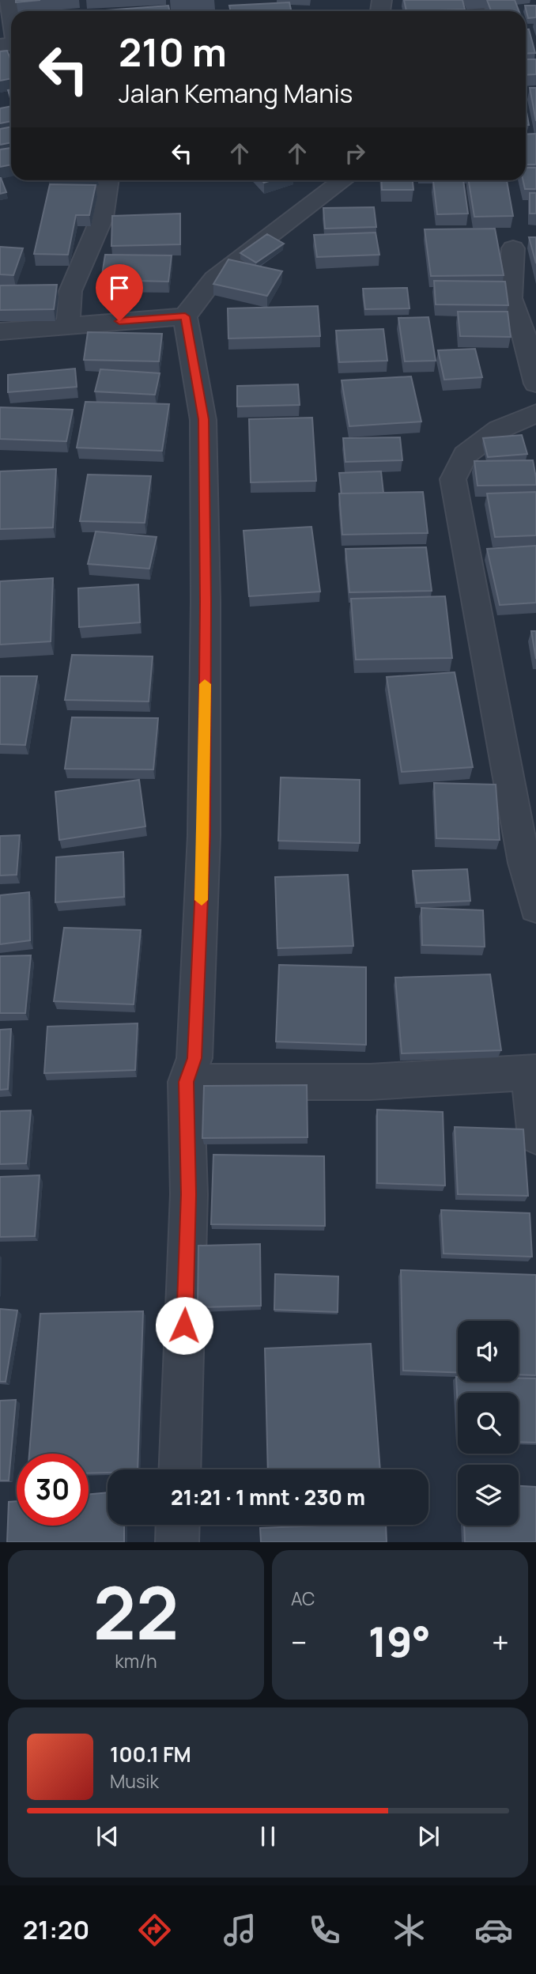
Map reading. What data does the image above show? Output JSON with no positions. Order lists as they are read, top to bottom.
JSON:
{
  "page": {
    "turn": ["210 m", "Jalan Kemang Manis"],
    "limit": "30",
    "trip": "21:21 · 1 mnt · 230 m",
    "tile": [
      ["22", "km/h"],
      "AC"
    ],
    "heat": ["−", "19°", "+"],
    "song": ["100.1 FM", "Musik"],
    "tabs": "21:20"
  }
}
